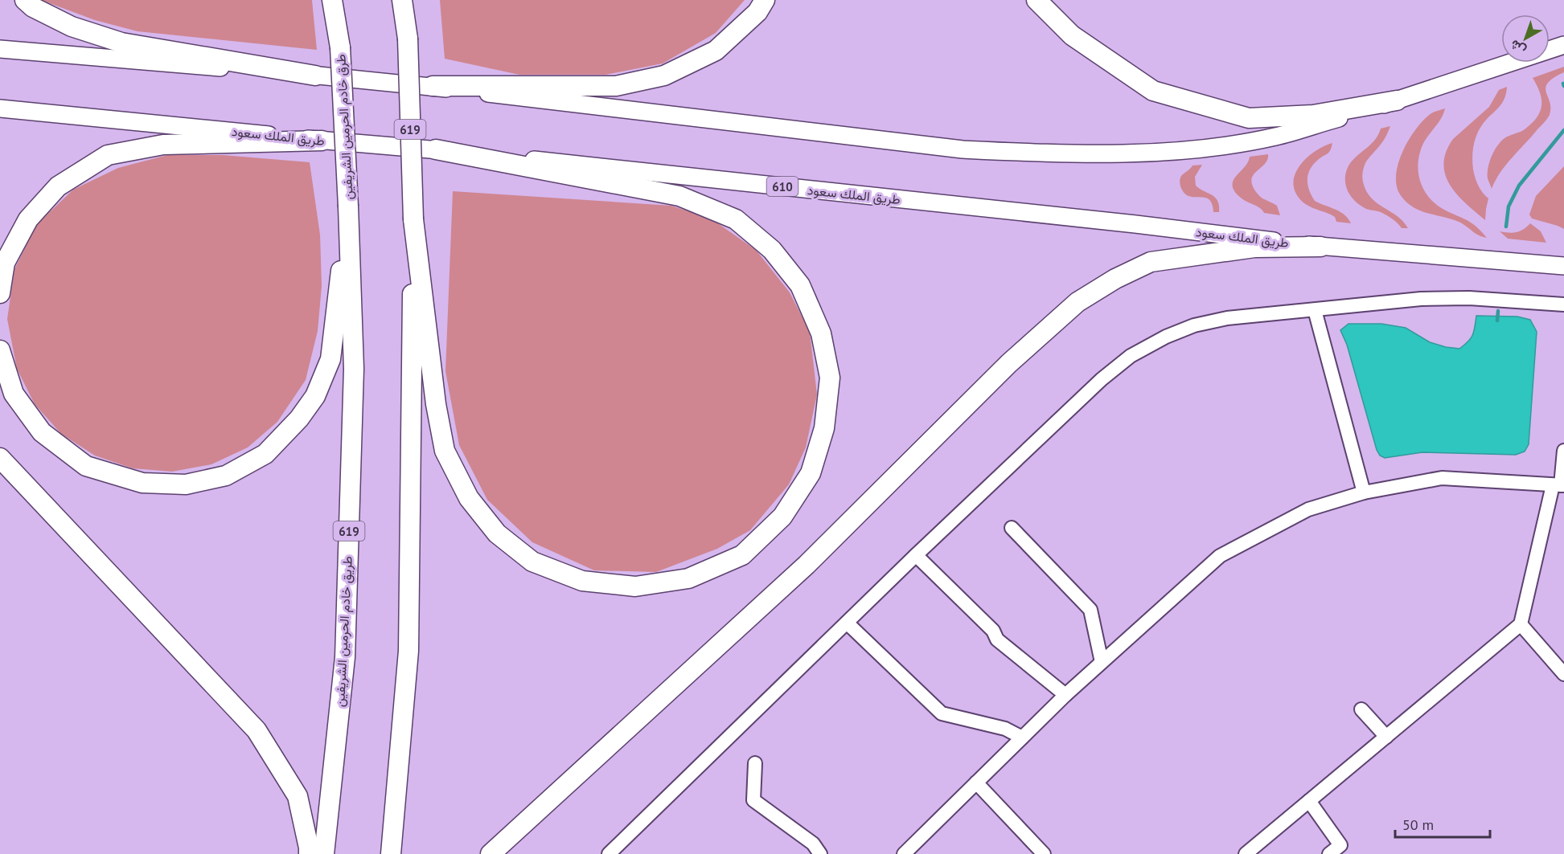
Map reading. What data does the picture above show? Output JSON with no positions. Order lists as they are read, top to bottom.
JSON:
{
  "streets": {
    "highway": ["طرق خادم الحرمين الشريفين", "619", "طريق خادم الحرمين الشريفين"],
    "main road": ["طريق الملك سعود", "610"]
  },
  "crossings": [
    ["طرق خادم الحرمين الشريفين", "619"],
    ["طرق خادم الحرمين الشريفين", "طريق خادم الحرمين الشريفين"]
  ],
  "scale_bar": "50 m",
  "north": "bottom left"
}
